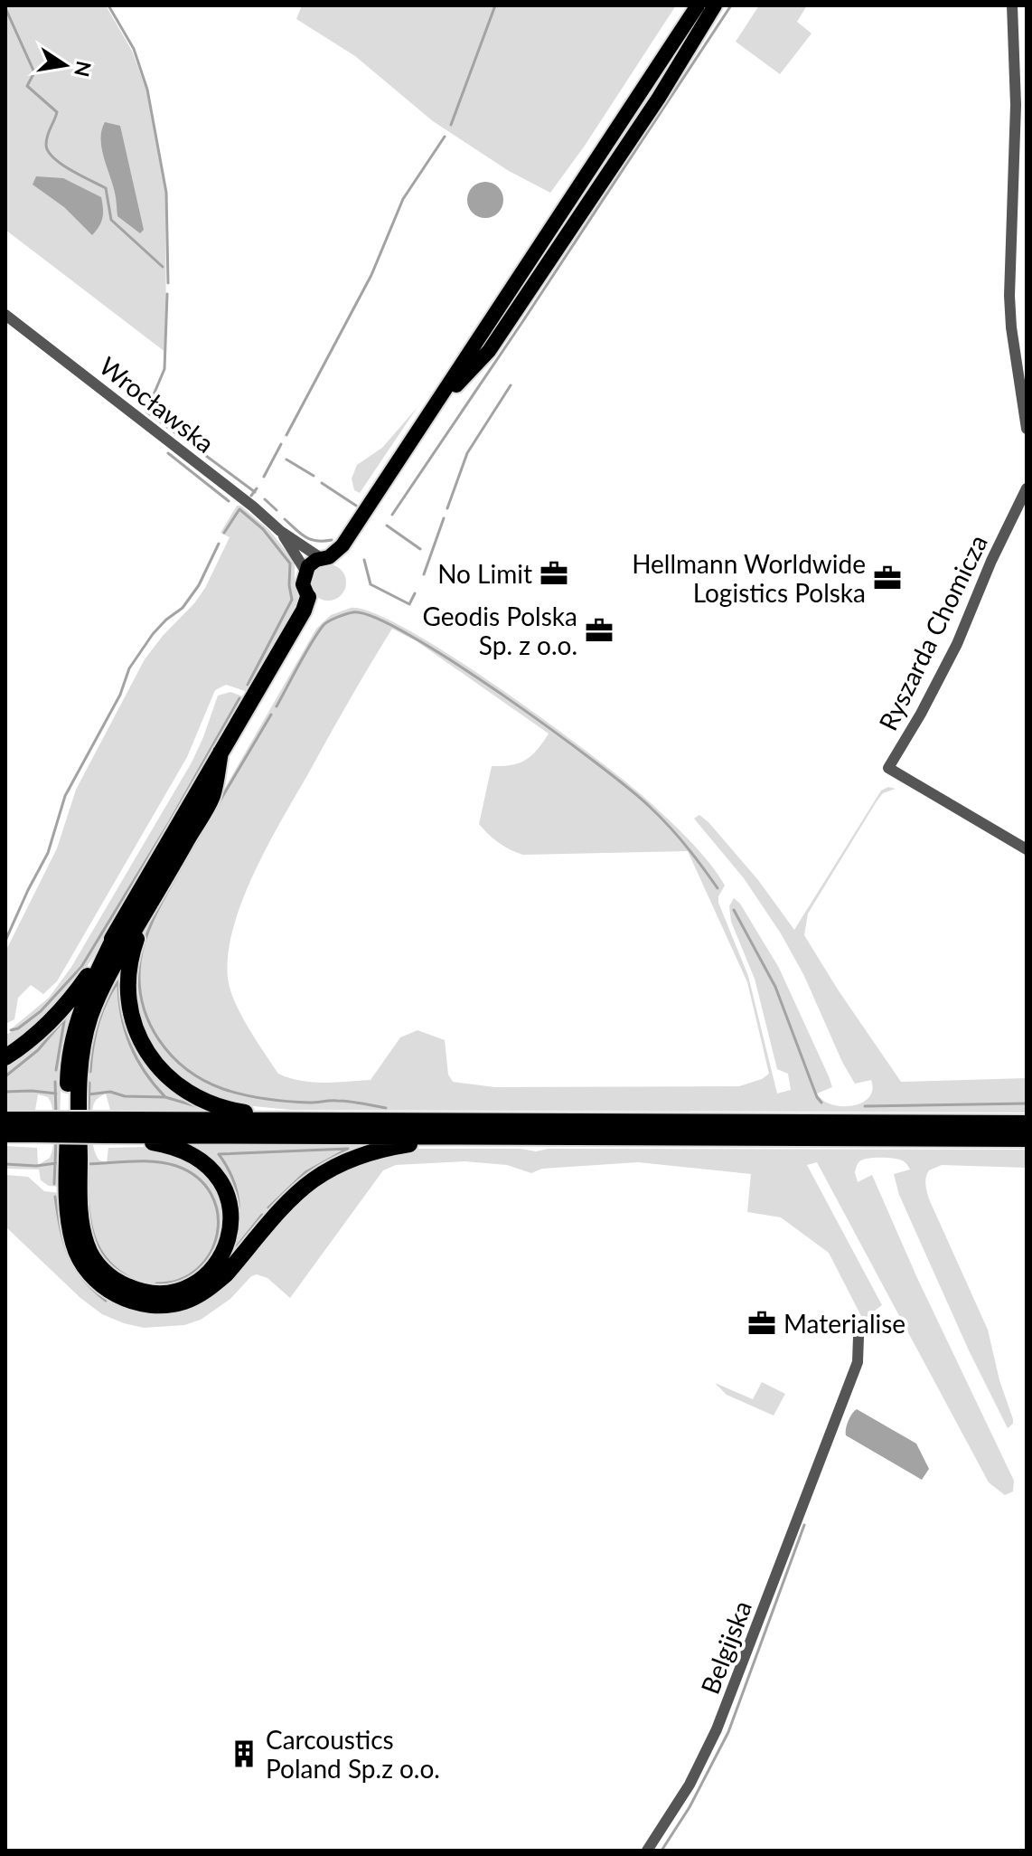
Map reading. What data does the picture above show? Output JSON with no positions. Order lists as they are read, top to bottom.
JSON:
{
  "streets": {
    "street": ["Wrocławska", "Ryszarda Chomicza", "Belgijska"]
  },
  "places": {
    "office": [
      "No Limit",
      "Hellmann Worldwide Logistics Polska",
      "Geodis Polska Sp. z o.o.",
      "Materialise"
    ],
    "building": ["Carcoustics Poland Sp.z o.o."]
  },
  "north": "right"
}
